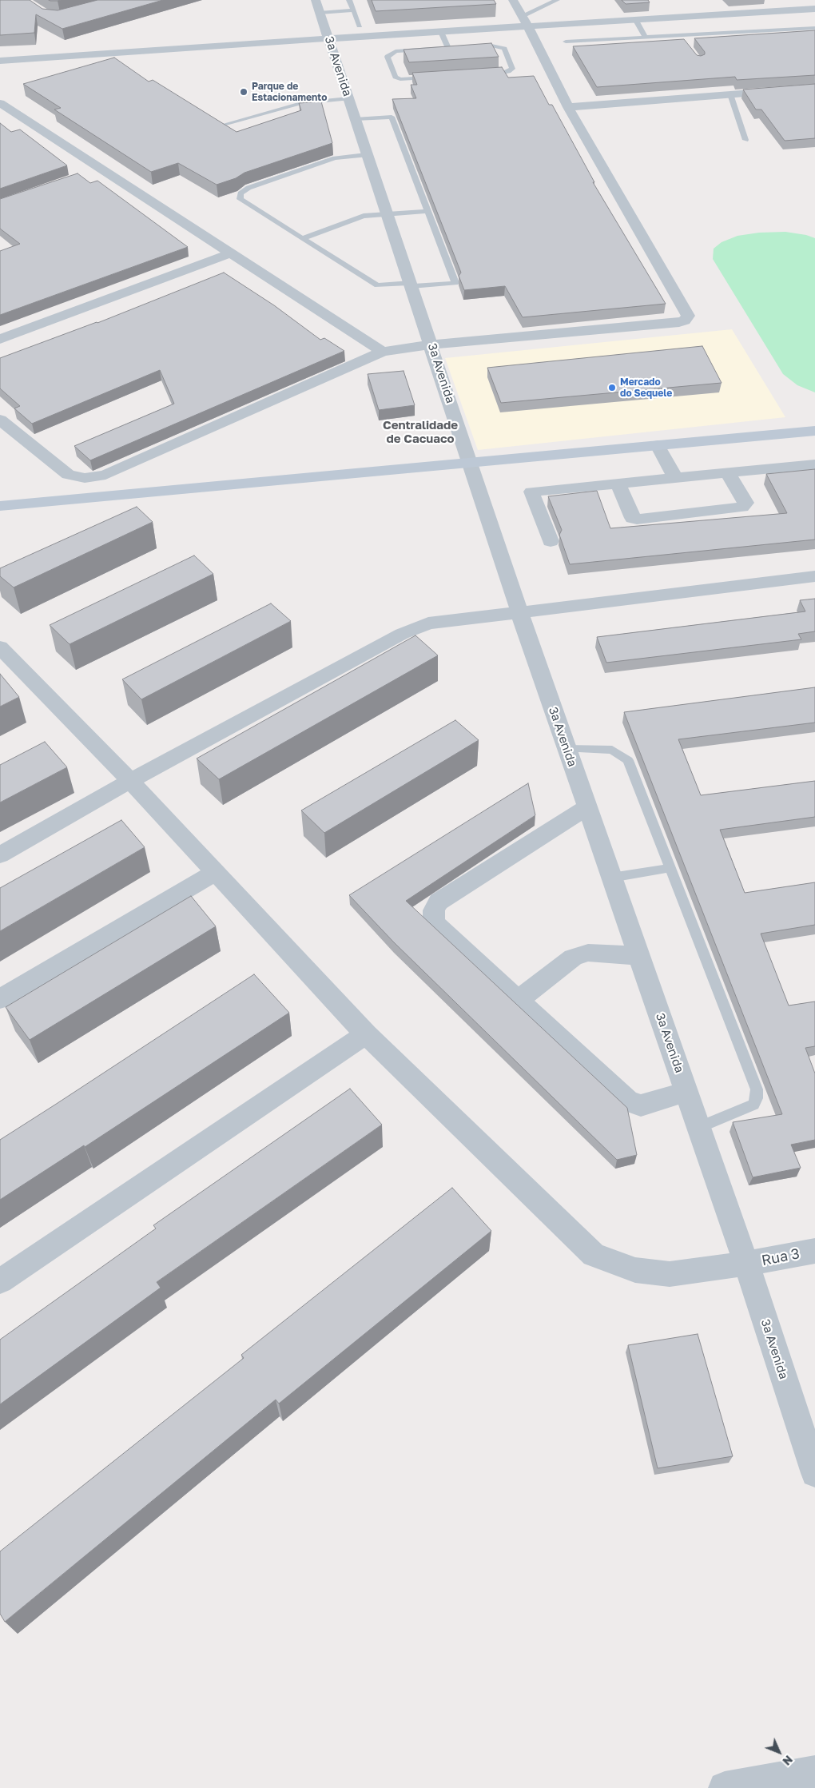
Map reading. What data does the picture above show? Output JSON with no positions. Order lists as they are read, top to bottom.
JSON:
{
  "streets": {
    "street": ["3ª Avenida", "Rua 3"]
  },
  "crossings": [
    ["3ª Avenida", "Rua 3"]
  ],
  "districts": ["Centralidade de Cacuaco"],
  "places": ["Parque de Estacionamento", "Mercado do Sequele"],
  "north": "bottom right"
}
